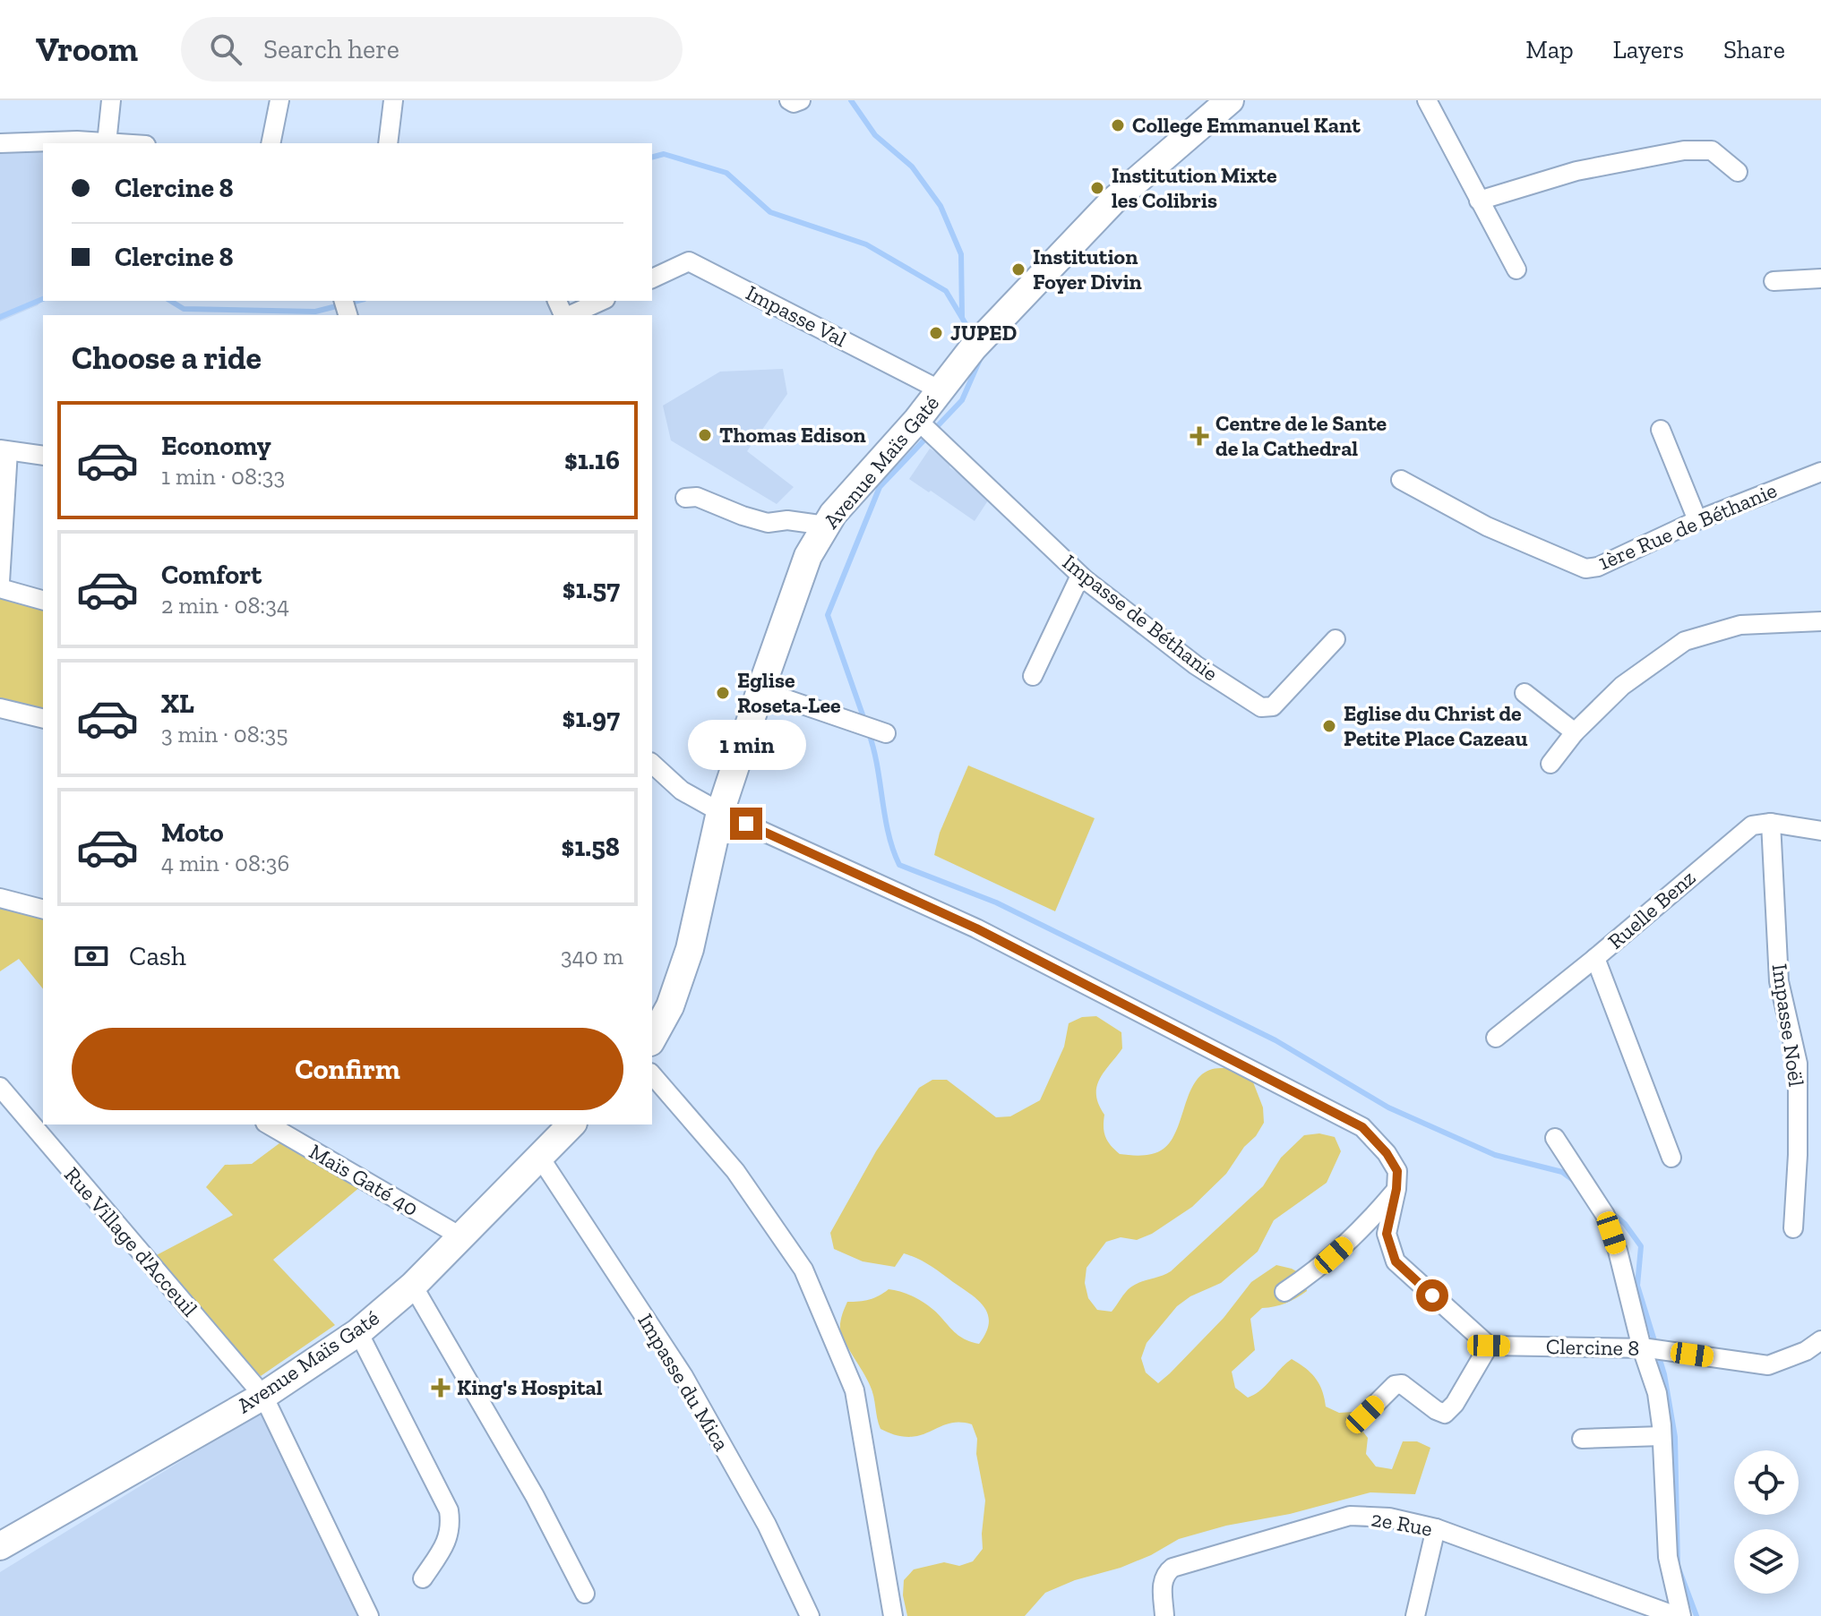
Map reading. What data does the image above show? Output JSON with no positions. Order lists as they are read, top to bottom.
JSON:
{
  "streets": {
    "street": [
      "Impasse Val",
      "Avenue Maïs Gaté",
      "1ère Rue de Béthanie",
      "Impasse de Béthanie",
      "Ruelle Benz",
      "Impasse Noël",
      "Maïs Gaté 40",
      "Rue Village d'Acceuil",
      "Clercine 8",
      "Impasse du Mica",
      "2e Rue"
    ]
  },
  "crossings": [
    ["Impasse Val", "Avenue Maïs Gaté"],
    ["Avenue Maïs Gaté", "Impasse de Béthanie"],
    ["Avenue Maïs Gaté", "Maïs Gaté 40"],
    ["Avenue Maïs Gaté", "Rue Village d'Acceuil"],
    ["Avenue Maïs Gaté", "Impasse du Mica"],
    ["Ruelle Benz", "Impasse Noël"]
  ],
  "places": {
    "other": [
      "College Emmanuel Kant",
      "Institution Mixte les Colibris",
      "Institution Foyer Divin",
      "JUPED",
      "Thomas Edison",
      "Eglise Roseta-Lee",
      "Eglise du Christ de Petite Place Cazeau"
    ],
    "health": ["Centre de le Sante de la Cathedral", "King's Hospital"]
  },
  "page": {
    "header": "Vroom",
    "search": "Search here",
    "nav": ["Map", "Layers", "Share"],
    "banner": ["Clercine 8", "Clercine 8"],
    "heading": "Choose a ride",
    "list": [
      {
        "name": "Economy",
        "note": "1 min · 08:33",
        "value": "$1.16"
      },
      {
        "name": "Comfort",
        "note": "2 min · 08:34",
        "value": "$1.57"
      },
      {
        "name": "XL",
        "note": "3 min · 08:35",
        "value": "$1.97"
      },
      {
        "name": "Moto",
        "note": "4 min · 08:36",
        "value": "$1.58"
      }
    ],
    "bubble": "1 min",
    "pay": ["Cash", "340 m"],
    "buttons": "Confirm"
  }
}
